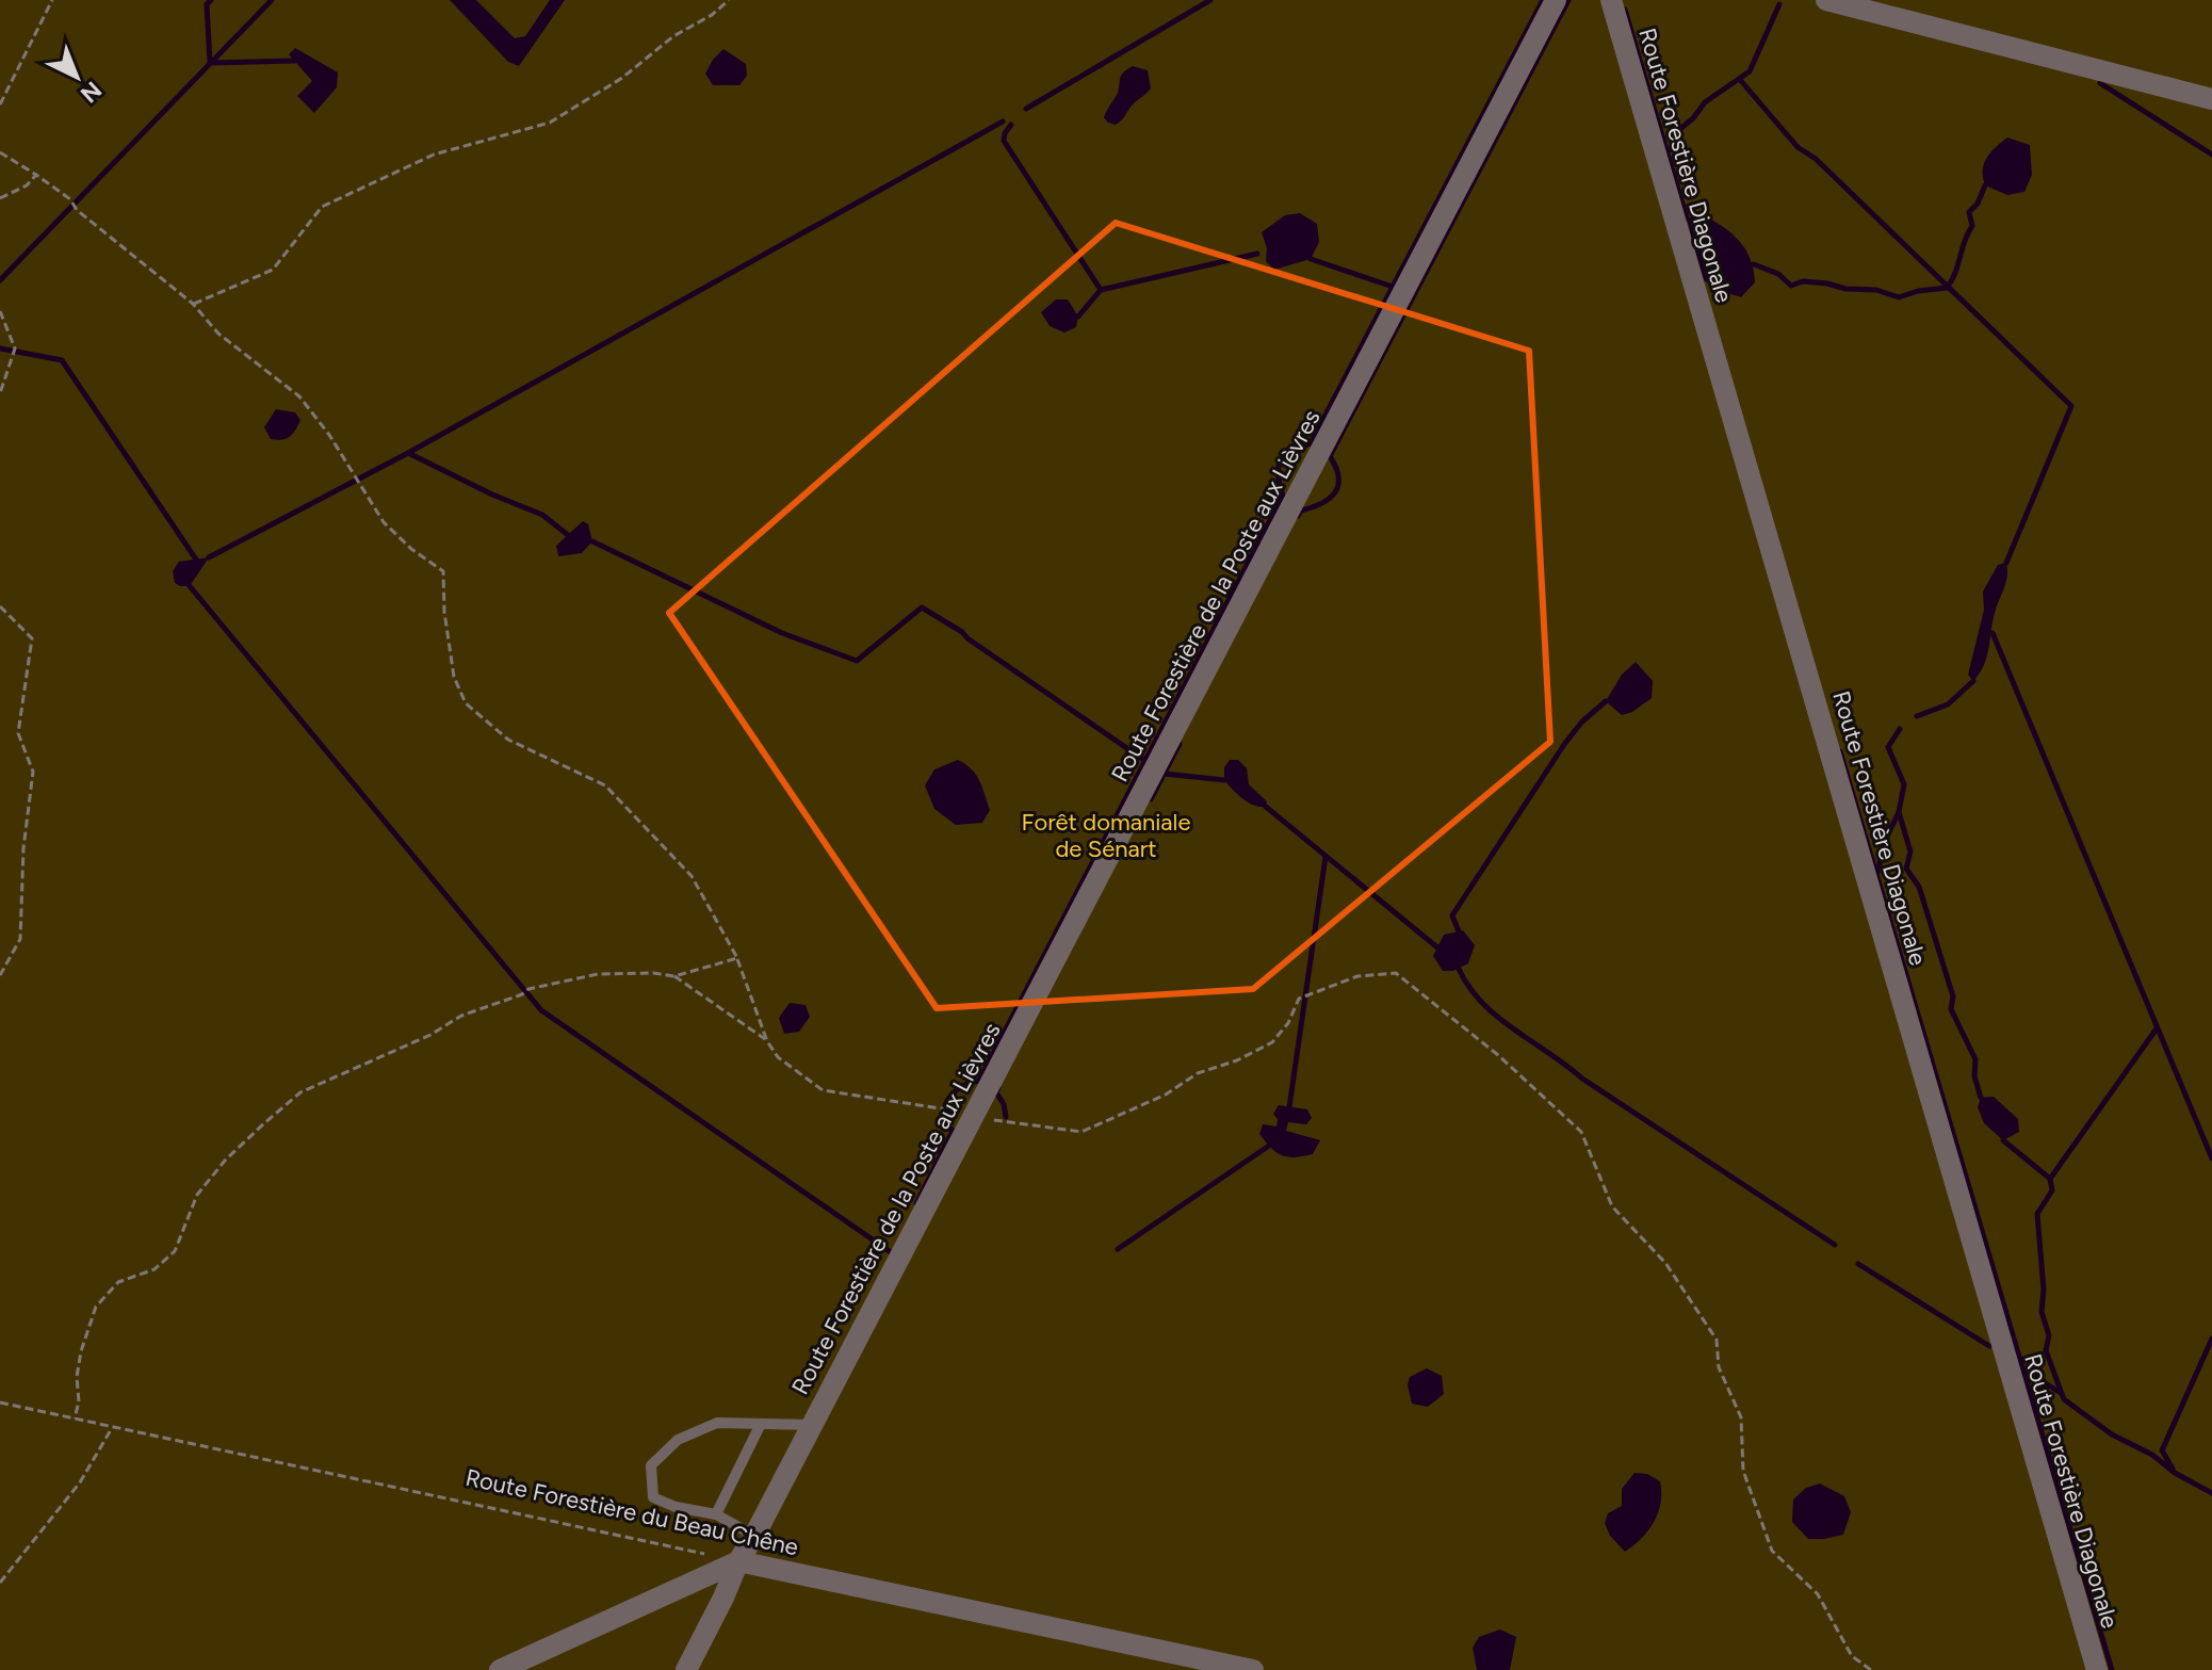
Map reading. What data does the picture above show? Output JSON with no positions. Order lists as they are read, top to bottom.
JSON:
{
  "streets": {
    "street": ["Route Forestière Diagonale", "Route Forestière de la Poste aux Lièvres", "Route Forestière du Beau Chêne"]
  },
  "crossings": [
    ["Route Forestière de la Poste aux Lièvres", "Route Forestière du Beau Chêne"]
  ],
  "parks": ["Forêt domaniale de Sénart"],
  "north": "bottom right"
}
